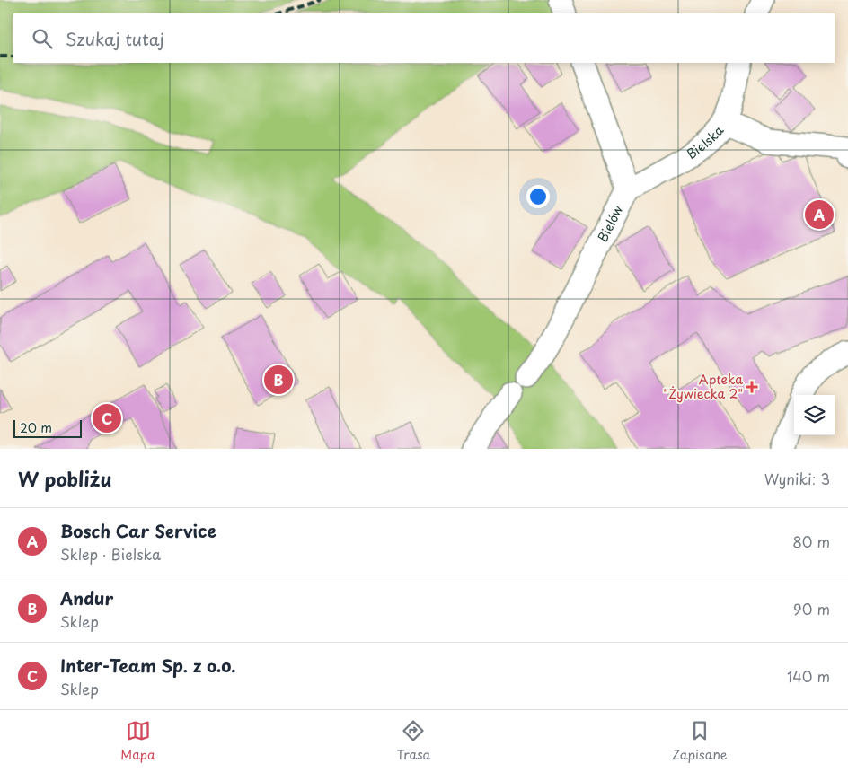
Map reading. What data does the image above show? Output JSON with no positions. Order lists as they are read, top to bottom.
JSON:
{
  "streets": {
    "street": ["Bielska", "Bielów"]
  },
  "crossings": [
    ["Bielska", "Bielów"]
  ],
  "places": {
    "health": ["Apteka \"Żywiecka 2\""]
  },
  "scale_bar": "20 m",
  "page": {
    "search": "Szukaj tutaj",
    "pins": ["A", "B", "C"],
    "scale": "20 m",
    "heading": ["W pobliżu", "Wyniki: 3"],
    "list": [
      {
        "mark": "A",
        "name": "Bosch Car Service",
        "note": "Sklep · Bielska",
        "value": "80 m"
      },
      {
        "mark": "B",
        "name": "Andur",
        "note": "Sklep",
        "value": "90 m"
      },
      {
        "mark": "C",
        "name": "Inter-Team Sp. z o.o.",
        "note": "Sklep",
        "value": "140 m"
      }
    ],
    "nav": ["Mapa", "Trasa", "Zapisane"]
  }
}
